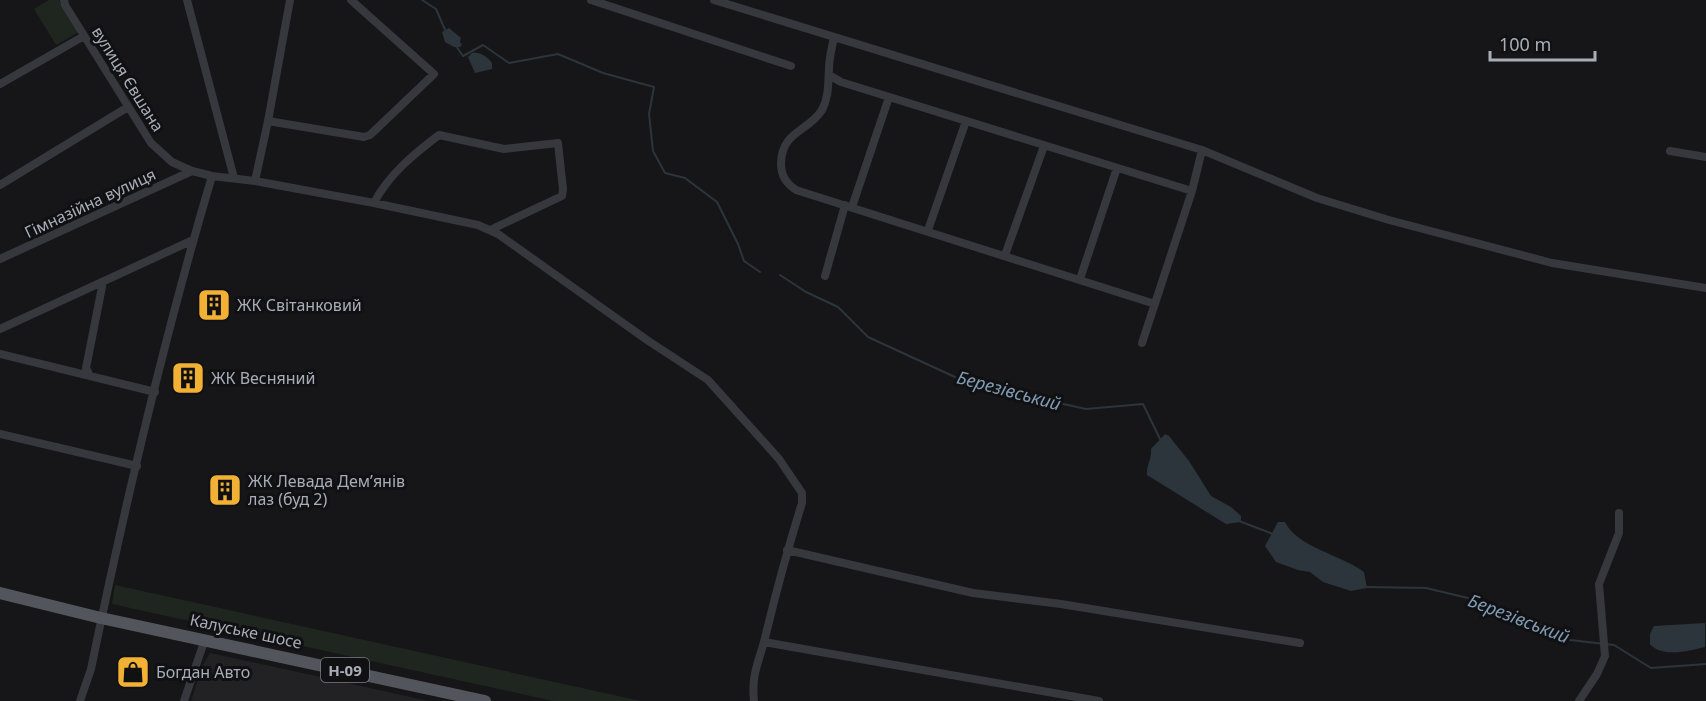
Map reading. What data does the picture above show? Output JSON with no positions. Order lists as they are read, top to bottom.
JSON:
{
  "streets": {
    "main road": ["Калуське шосе", "Н-09"],
    "street": ["вулиця Євшана", "Гімназійна вулиця"]
  },
  "crossings": [
    ["вулиця Євшана", "Гімназійна вулиця"]
  ],
  "water": ["Березівський"],
  "places": {
    "building": ["ЖК Світанковий", "ЖК Весняний", "ЖК Левада Дем’янів лаз (буд 2)"],
    "shop": ["Богдан Авто"]
  },
  "scale_bar": "100 m"
}
